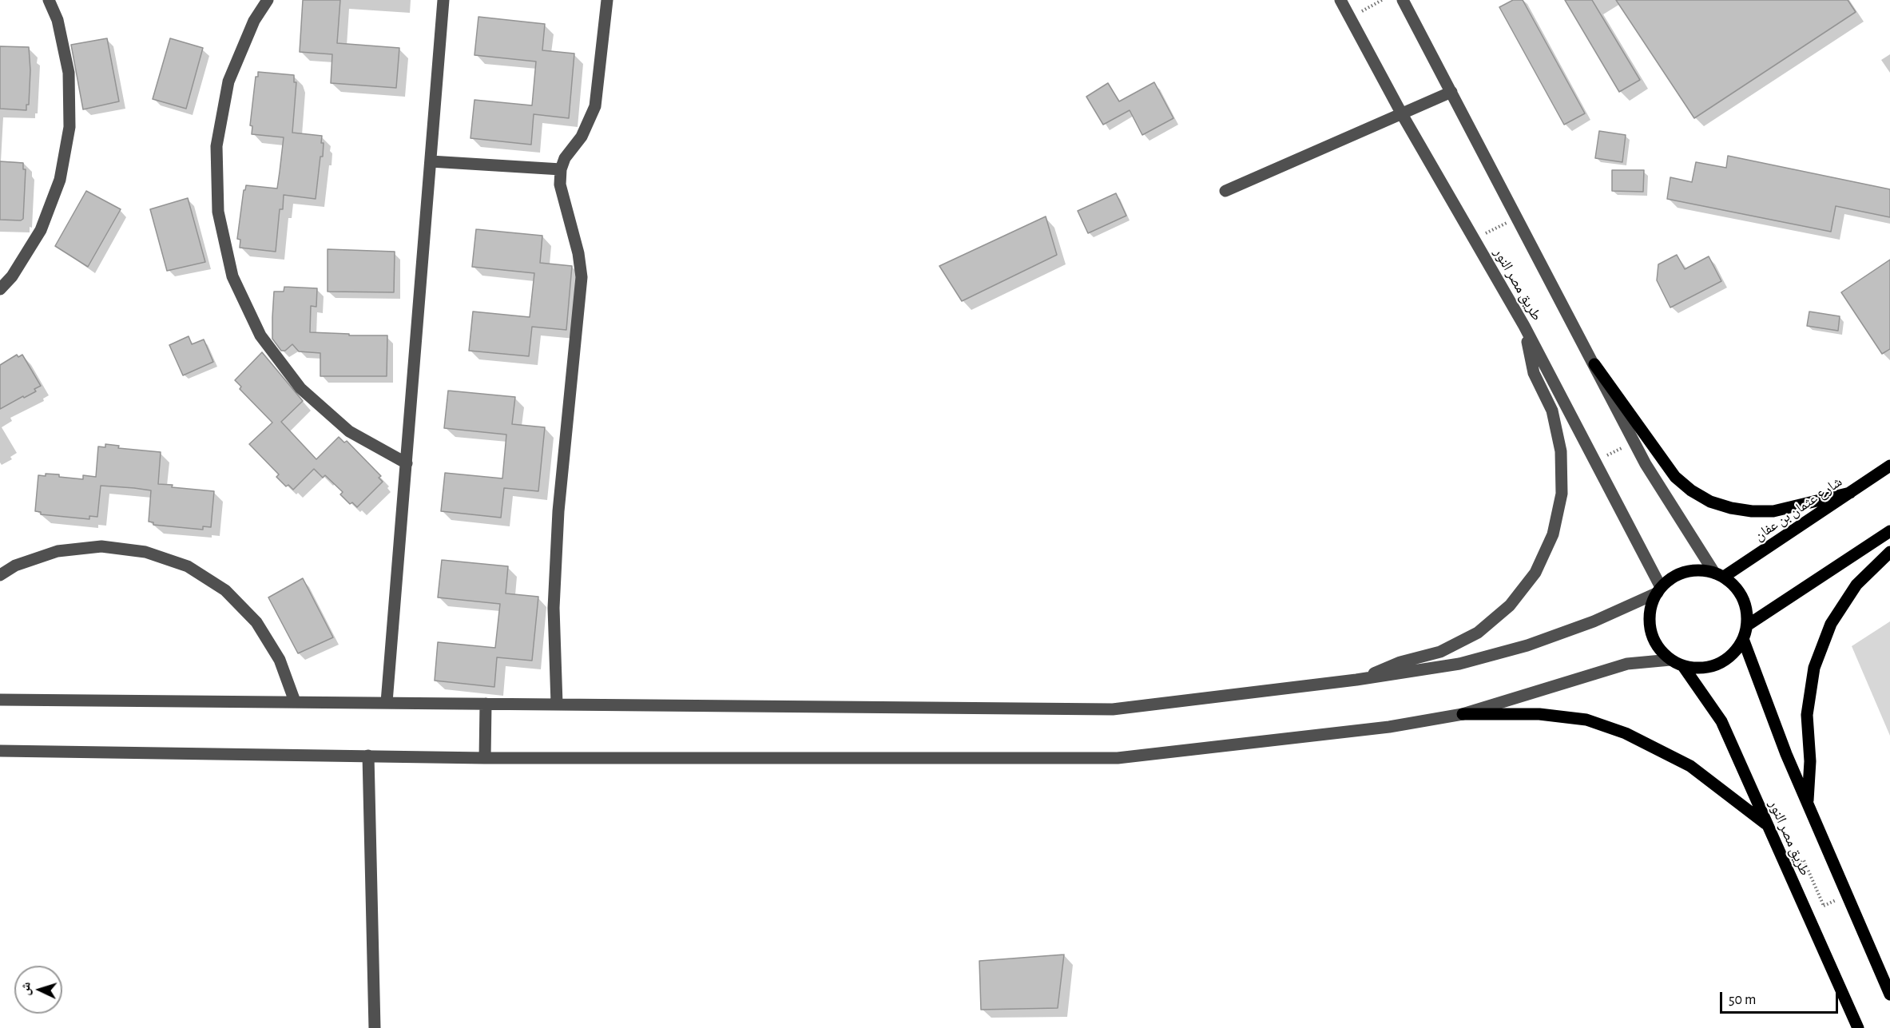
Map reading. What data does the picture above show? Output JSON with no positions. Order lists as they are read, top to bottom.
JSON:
{
  "streets": {
    "main road": ["طريق مصر النور", "شارع عثمان بن عفان"]
  },
  "crossings": [
    ["طريق مصر النور", "شارع عثمان بن عفان"]
  ],
  "scale_bar": "50 m",
  "north": "left"
}
